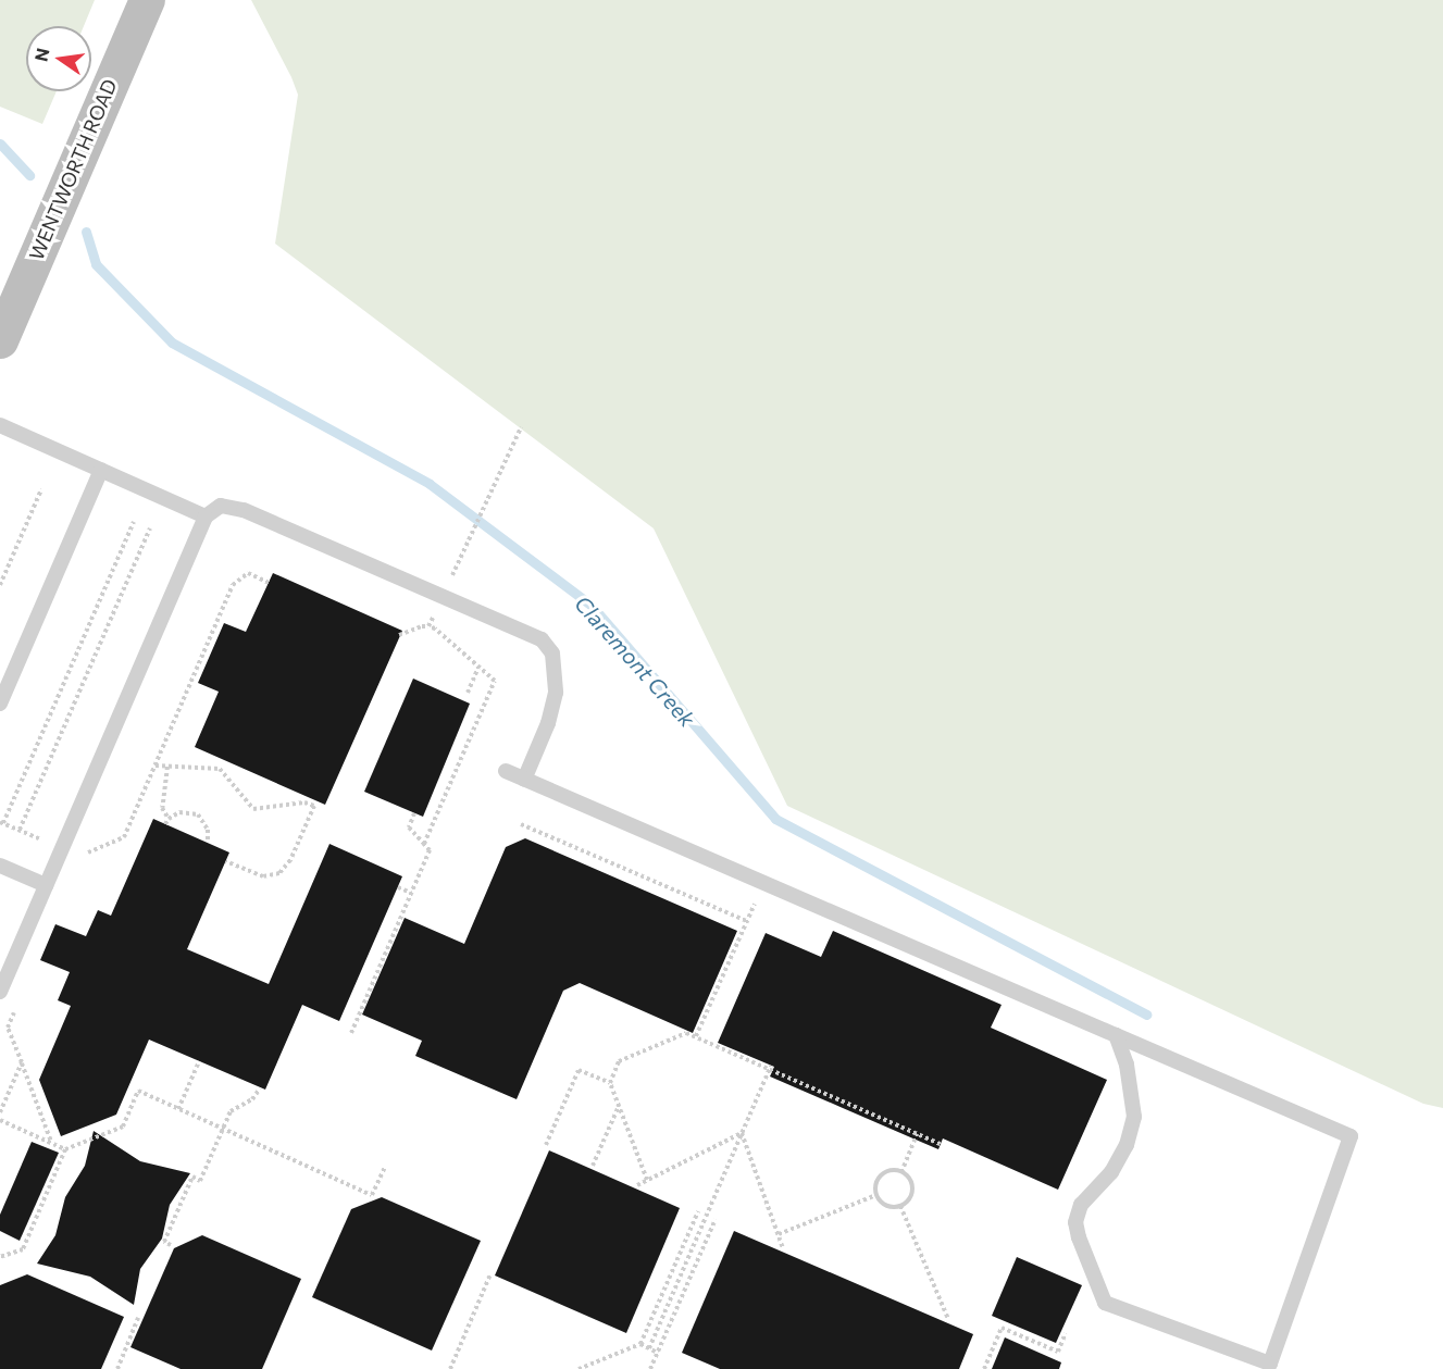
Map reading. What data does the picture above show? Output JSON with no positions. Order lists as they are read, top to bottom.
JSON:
{
  "streets": {
    "street": ["WENTWORTH ROAD"]
  },
  "water": ["Claremont Creek"],
  "north": "left"
}
